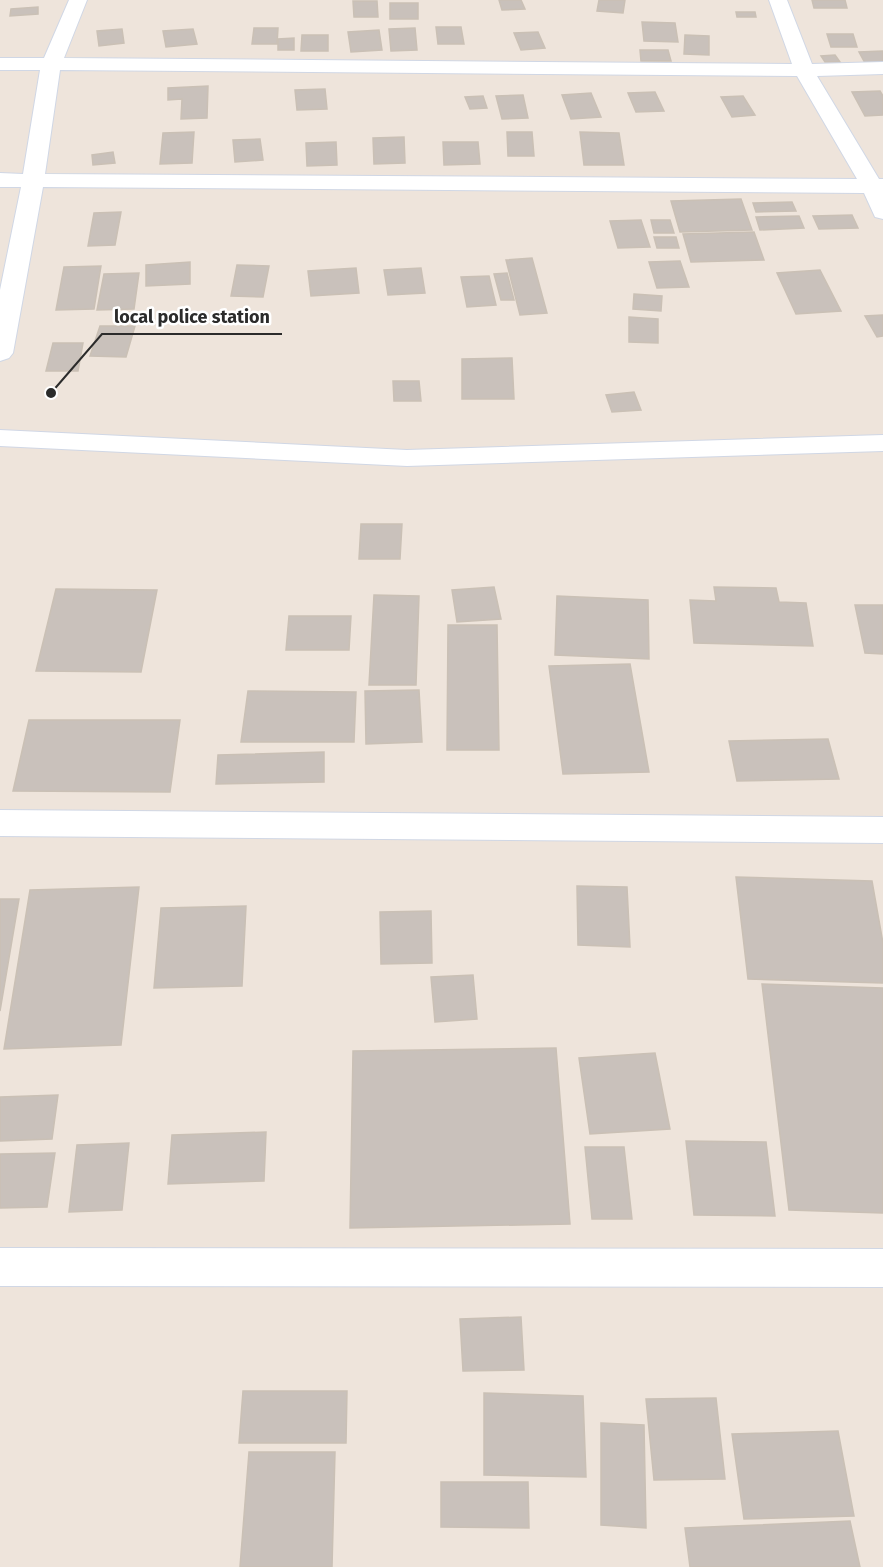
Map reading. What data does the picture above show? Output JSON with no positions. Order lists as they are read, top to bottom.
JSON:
{
  "places": ["local police station"]
}
